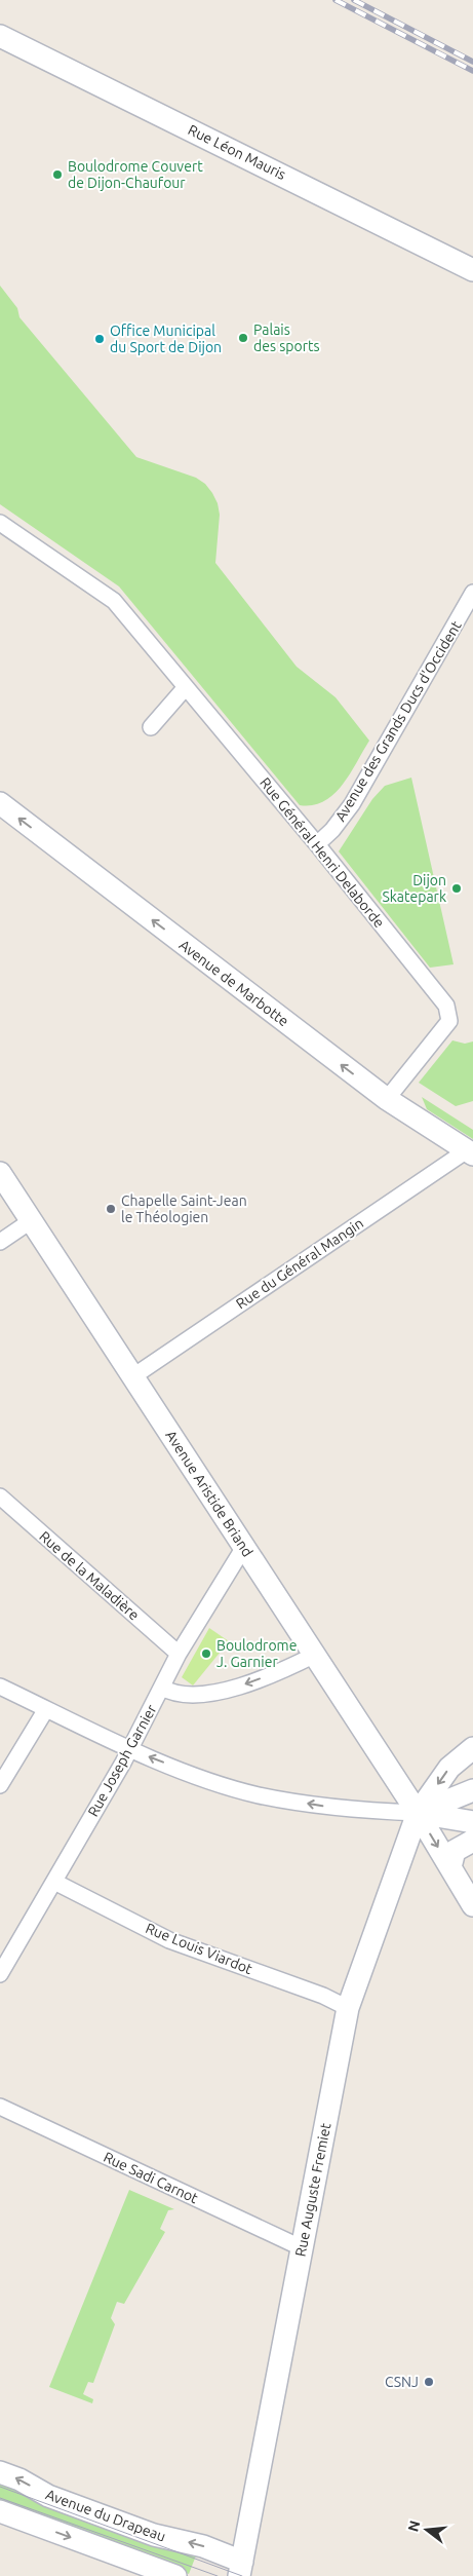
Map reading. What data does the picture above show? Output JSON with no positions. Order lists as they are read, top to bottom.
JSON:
{
  "streets": {
    "main road": [
      "Rue Léon Mauris",
      "Avenue de Marbotte",
      "Avenue Aristide Briand",
      "Rue Auguste Fremiet",
      "Avenue du Drapeau"
    ],
    "street": [
      "Avenue des Grands Ducs d'Occident",
      "Rue Général Henri Delaborde",
      "Rue du Général Mangin",
      "Rue de la Maladière",
      "Rue Joseph Garnier",
      "Rue Louis Viardot",
      "Rue Sadi Carnot"
    ]
  },
  "crossings": [
    ["Avenue des Grands Ducs d'Occident", "Rue Général Henri Delaborde"],
    ["Rue Général Henri Delaborde", "Avenue de Marbotte"],
    ["Avenue de Marbotte", "Rue du Général Mangin"],
    ["Rue du Général Mangin", "Avenue Aristide Briand"],
    ["Avenue Aristide Briand", "Rue Joseph Garnier"],
    ["Avenue Aristide Briand", "Rue Auguste Fremiet"],
    ["Rue de la Maladière", "Rue Joseph Garnier"],
    ["Rue Joseph Garnier", "Rue Louis Viardot"],
    ["Rue Louis Viardot", "Rue Auguste Fremiet"],
    ["Rue Sadi Carnot", "Rue Auguste Fremiet"],
    ["Rue Auguste Fremiet", "Avenue du Drapeau"]
  ],
  "one_way": ["Avenue de Marbotte"],
  "places": [
    "Boulodrome Couvert de Dijon-Chaufour",
    "Palais des sports",
    "Office Municipal du Sport de Dijon",
    "Dijon Skatepark",
    "Chapelle Saint-Jean le Théologien",
    "Boulodrome J. Garnier",
    "CSNJ"
  ],
  "north": "left"
}
